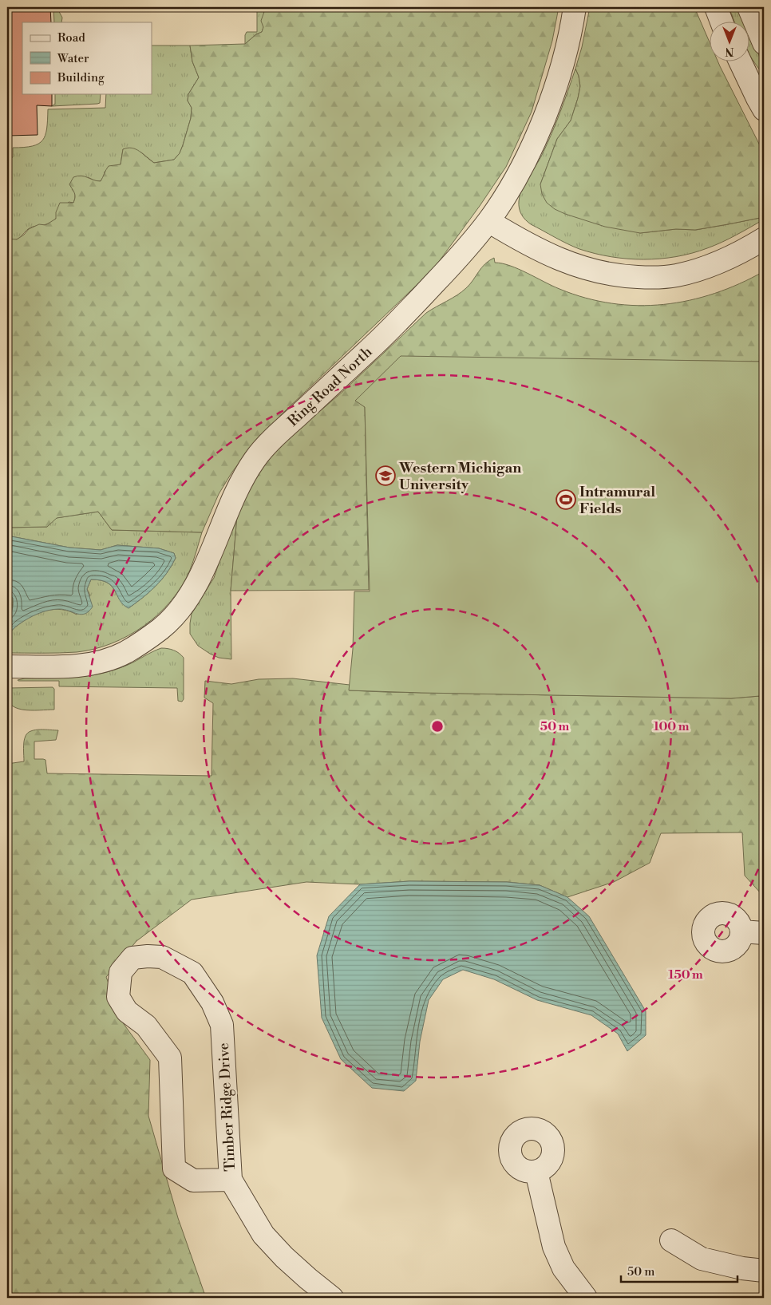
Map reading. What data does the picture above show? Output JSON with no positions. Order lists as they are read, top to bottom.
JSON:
{
  "streets": {
    "street": ["Ring Road North", "Timber Ridge Drive"]
  },
  "places": {
    "school or university": ["Western Michigan University"],
    "sports": ["Intramural Fields"]
  },
  "legend": ["Road", "Water", "Building"],
  "scale_bar": "50 m",
  "north": "bottom",
  "rings": ["50 m", "100 m", "150 m"]
}
